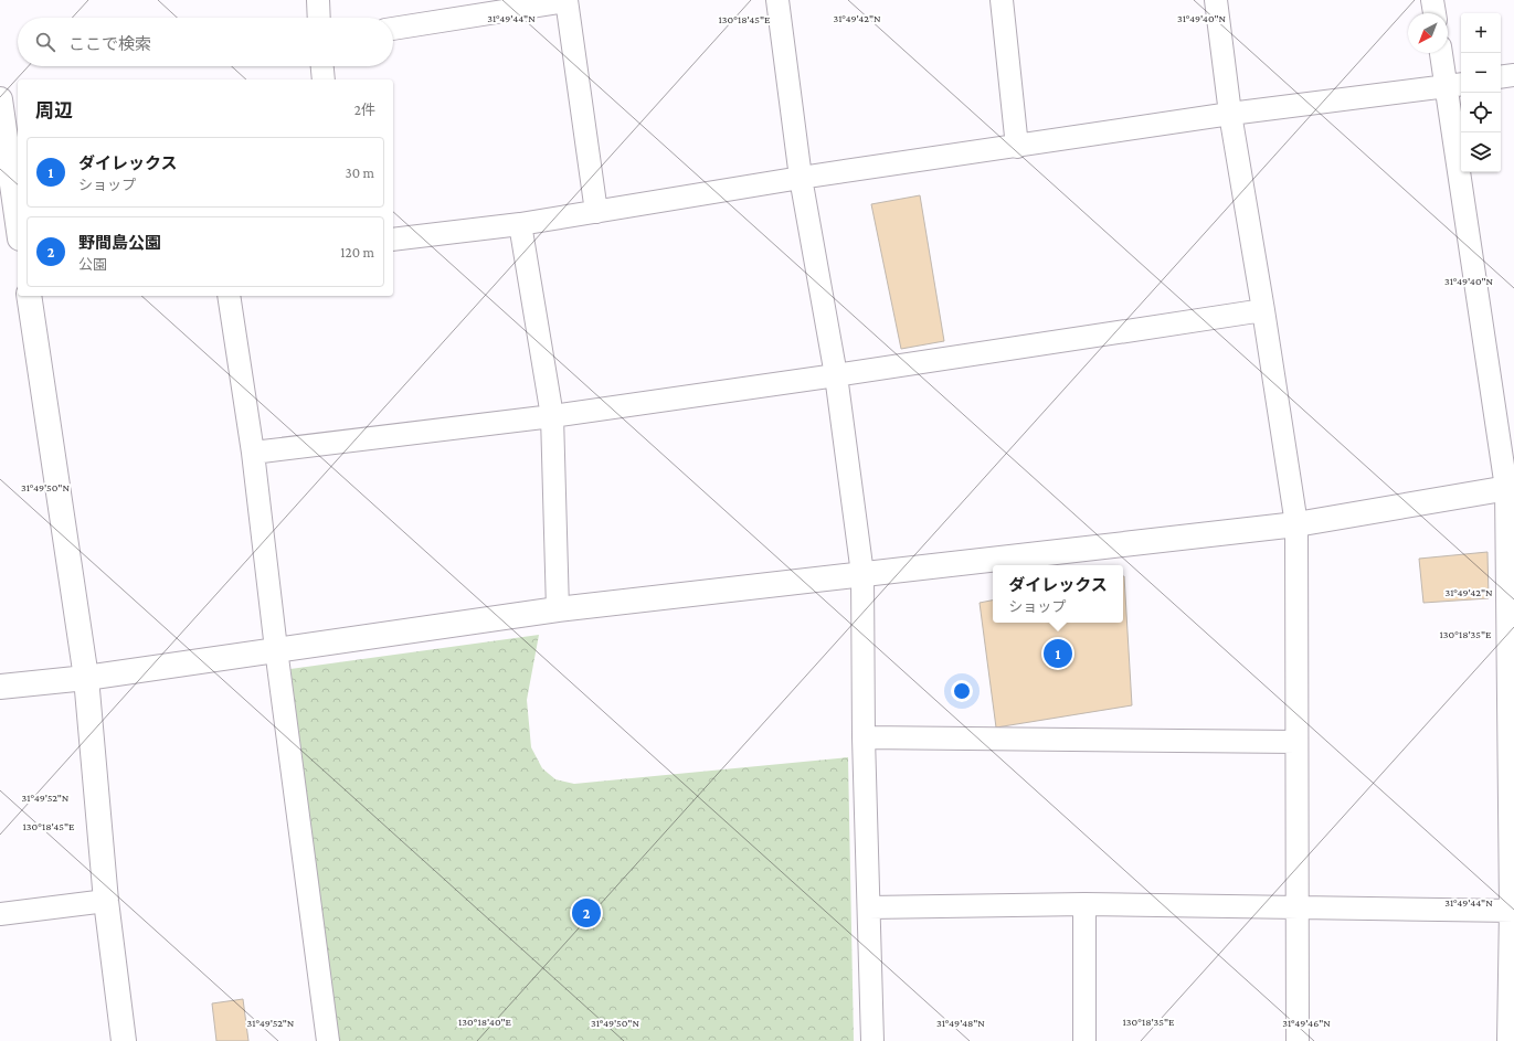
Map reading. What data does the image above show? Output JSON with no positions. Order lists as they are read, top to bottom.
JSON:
{
  "north": "bottom left",
  "page": {
    "map_buttons": ["+", "−"],
    "search": "ここで検索",
    "heading": ["周辺", "2件"],
    "list": [
      {
        "mark": "1",
        "name": "ダイレックス",
        "note": "ショップ",
        "value": "30 m"
      },
      {
        "mark": "2",
        "name": "野間島公園",
        "note": "公園",
        "value": "120 m"
      }
    ],
    "popup": ["ダイレックス", "ショップ"],
    "pins": ["1", "2"]
  },
  "coordinates": [
    "31°49'42\"N",
    "31°49'44\"N",
    "31°49'40\"N",
    "130°18'45\"E",
    "31°49'50\"N",
    "130°18'35\"E",
    "31°49'52\"N",
    "130°18'40\"E",
    "31°49'48\"N",
    "31°49'46\"N"
  ]
}
